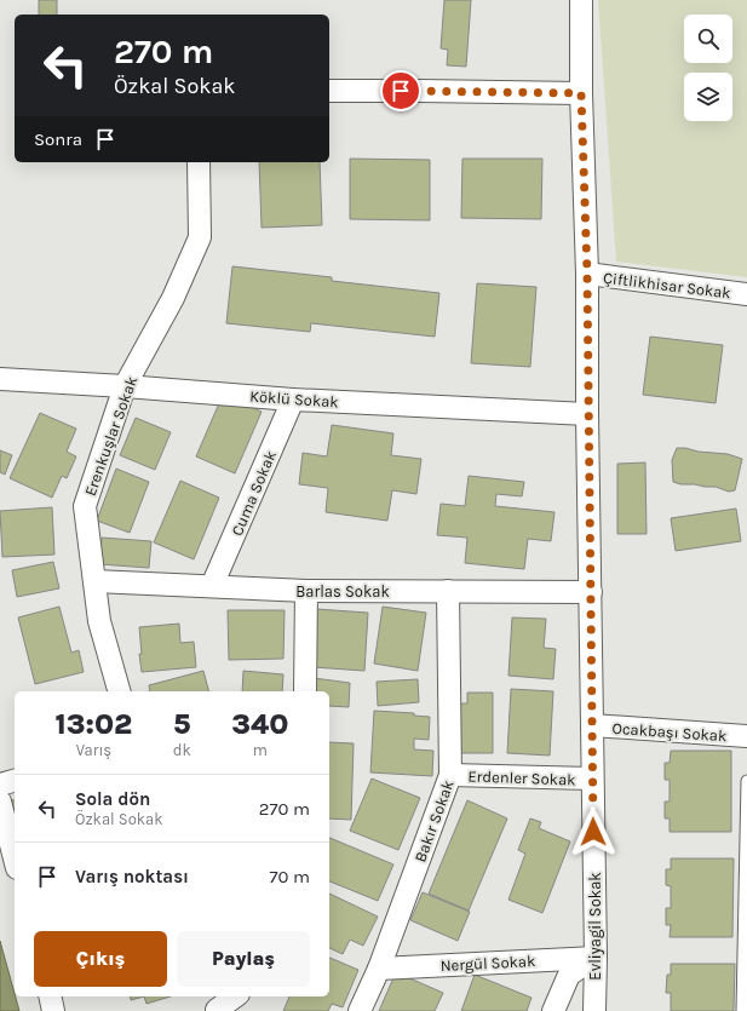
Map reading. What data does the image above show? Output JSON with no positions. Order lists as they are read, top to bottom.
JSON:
{
  "streets": {
    "street": [
      "Çiftlikhisar Sokak",
      "Köklü Sokak",
      "Erenkuşlar Sokak",
      "Cuma Sokak",
      "Barlas Sokak",
      "Ocakbaşı Sokak",
      "Erdenler Sokak",
      "Bakır Sokak",
      "Evliyagil Sokak",
      "Nergül Sokak"
    ]
  },
  "crossings": [
    ["Çiftlikhisar Sokak", "Evliyagil Sokak"],
    ["Köklü Sokak", "Erenkuşlar Sokak"],
    ["Köklü Sokak", "Cuma Sokak"],
    ["Köklü Sokak", "Evliyagil Sokak"],
    ["Erenkuşlar Sokak", "Barlas Sokak"],
    ["Cuma Sokak", "Barlas Sokak"],
    ["Barlas Sokak", "Bakır Sokak"],
    ["Barlas Sokak", "Evliyagil Sokak"],
    ["Ocakbaşı Sokak", "Evliyagil Sokak"],
    ["Erdenler Sokak", "Bakır Sokak"],
    ["Erdenler Sokak", "Evliyagil Sokak"],
    ["Bakır Sokak", "Nergül Sokak"],
    ["Evliyagil Sokak", "Nergül Sokak"]
  ],
  "page": {
    "turn": ["270 m", "Özkal Sokak"],
    "then": "Sonra",
    "eta": [
      "13:02",
      "Varış",
      "5",
      "dk",
      "340",
      "m"
    ],
    "list": [
      {
        "name": "Sola dön",
        "note": "Özkal Sokak",
        "value": "270 m"
      },
      {
        "name": "Varış noktası",
        "value": "70 m"
      }
    ],
    "buttons": ["Çıkış", "Paylaş"]
  }
}
